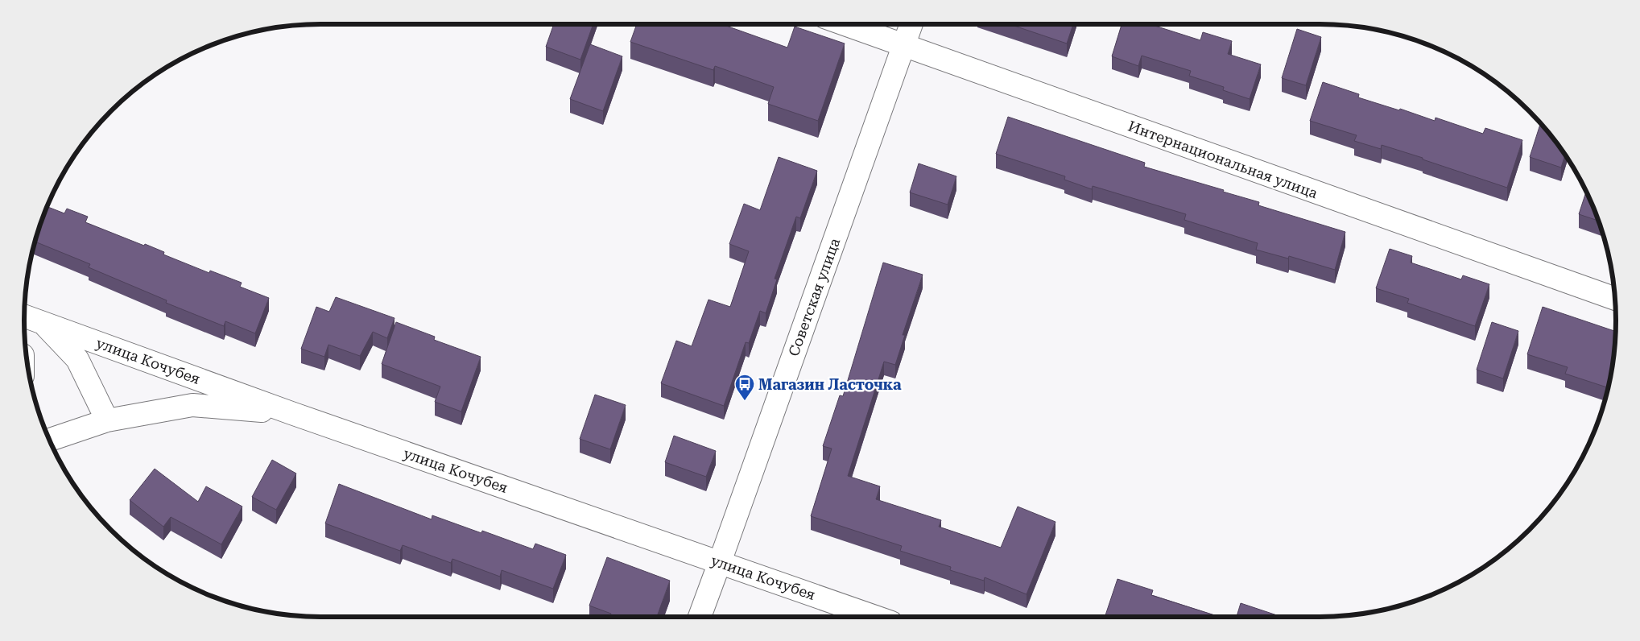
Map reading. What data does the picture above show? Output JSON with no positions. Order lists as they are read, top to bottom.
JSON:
{
  "streets": {
    "street": ["Интернациональная улица", "Советская улица", "улица Кочубея"]
  },
  "crossings": [
    ["Интернациональная улица", "Советская улица"],
    ["Советская улица", "улица Кочубея"]
  ],
  "places": {
    "bus stop": ["Магазин Ласточка"]
  }
}
